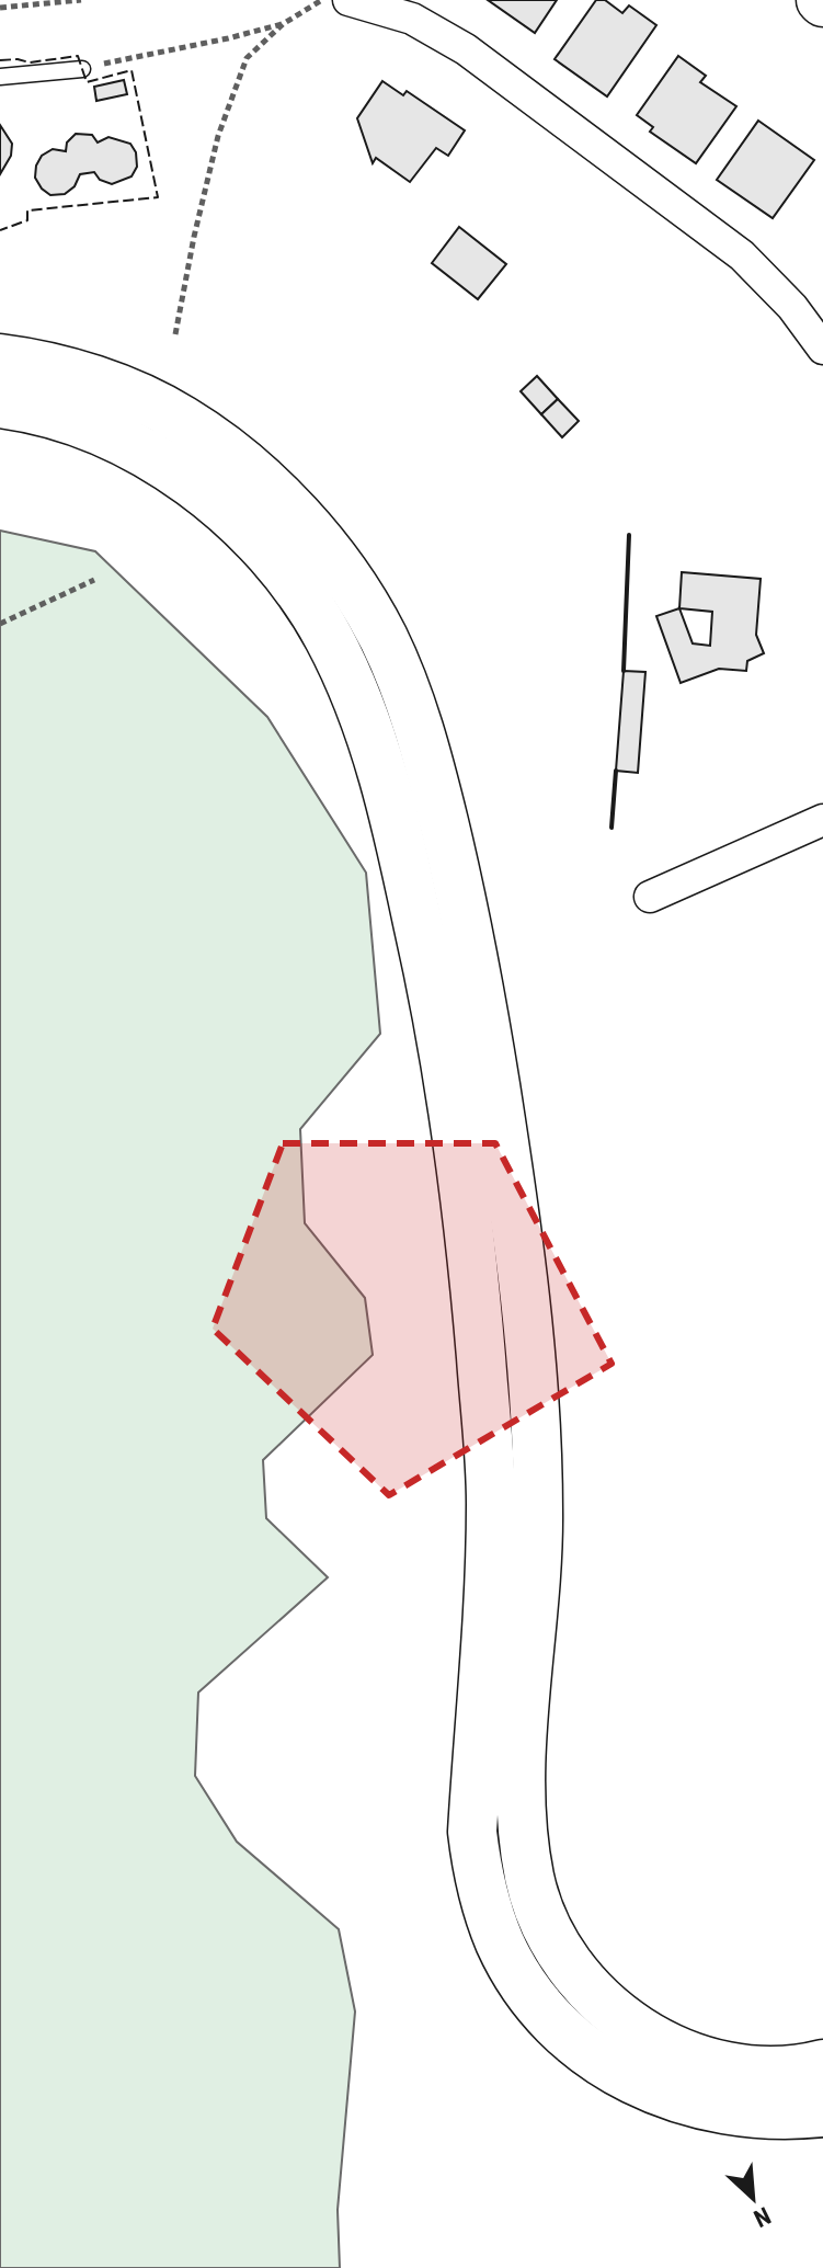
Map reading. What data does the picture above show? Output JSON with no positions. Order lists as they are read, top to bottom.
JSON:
{
  "north": "bottom right"
}
